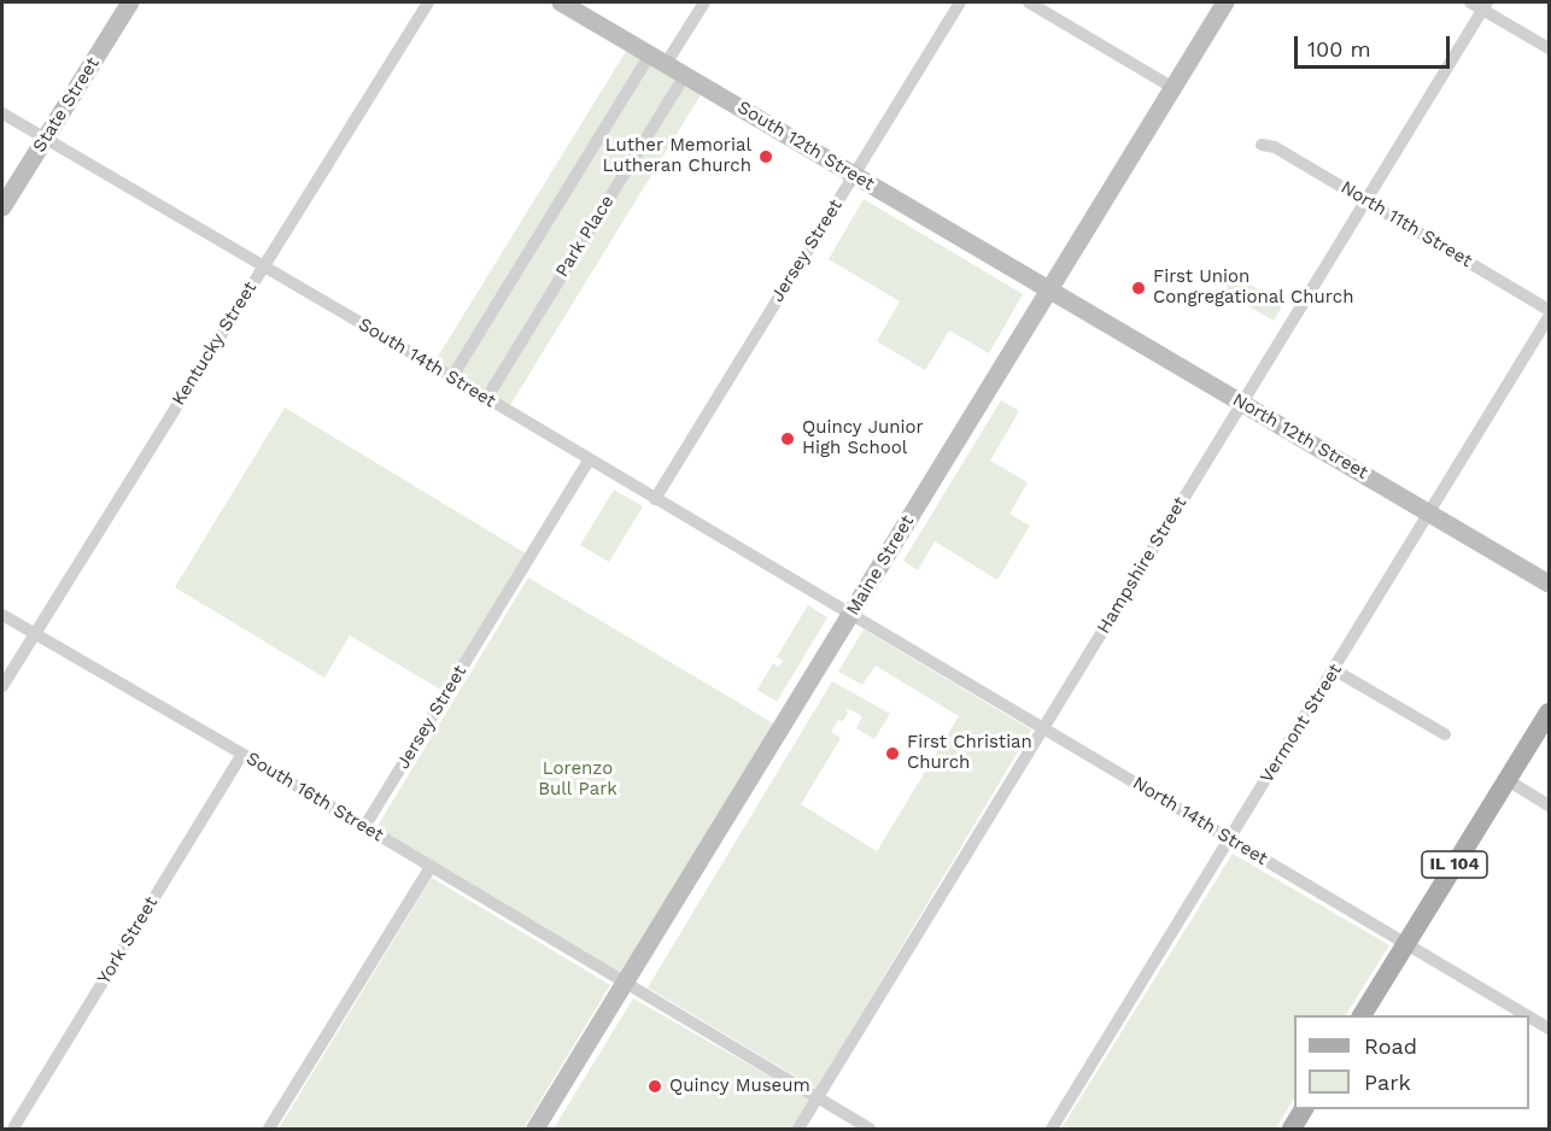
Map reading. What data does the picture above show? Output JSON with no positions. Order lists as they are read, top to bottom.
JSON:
{
  "streets": {
    "main road": ["IL 104"],
    "street": [
      "State Street",
      "South 12th Street",
      "North 11th Street",
      "Park Place",
      "Jersey Street",
      "Kentucky Street",
      "South 14th Street",
      "North 12th Street",
      "Maine Street",
      "Hampshire Street",
      "Vermont Street",
      "South 16th Street",
      "North 14th Street",
      "York Street"
    ]
  },
  "crossings": [
    ["State Street", "South 14th Street"],
    ["South 12th Street", "Park Place"],
    ["South 12th Street", "Jersey Street"],
    ["South 12th Street", "North 12th Street"],
    ["South 12th Street", "Maine Street"],
    ["North 11th Street", "Hampshire Street"],
    ["Park Place", "South 14th Street"],
    ["Jersey Street", "South 14th Street"],
    ["Jersey Street", "South 16th Street"],
    ["Kentucky Street", "South 14th Street"],
    ["Kentucky Street", "South 16th Street"],
    ["South 14th Street", "Maine Street"],
    ["South 14th Street", "North 14th Street"],
    ["North 12th Street", "Maine Street"],
    ["North 12th Street", "Hampshire Street"],
    ["North 12th Street", "Vermont Street"],
    ["Maine Street", "South 16th Street"],
    ["Maine Street", "North 14th Street"],
    ["Hampshire Street", "South 16th Street"],
    ["Hampshire Street", "North 14th Street"],
    ["Vermont Street", "North 14th Street"],
    ["South 16th Street", "York Street"],
    ["North 14th Street", "IL 104"]
  ],
  "parks": ["Lorenzo Bull Park"],
  "places": [
    "Luther Memorial Lutheran Church",
    "First Union Congregational Church",
    "Quincy Junior High School",
    "First Christian Church",
    "Quincy Museum"
  ],
  "legend": ["Road", "Park"],
  "scale_bar": "100 m"
}
